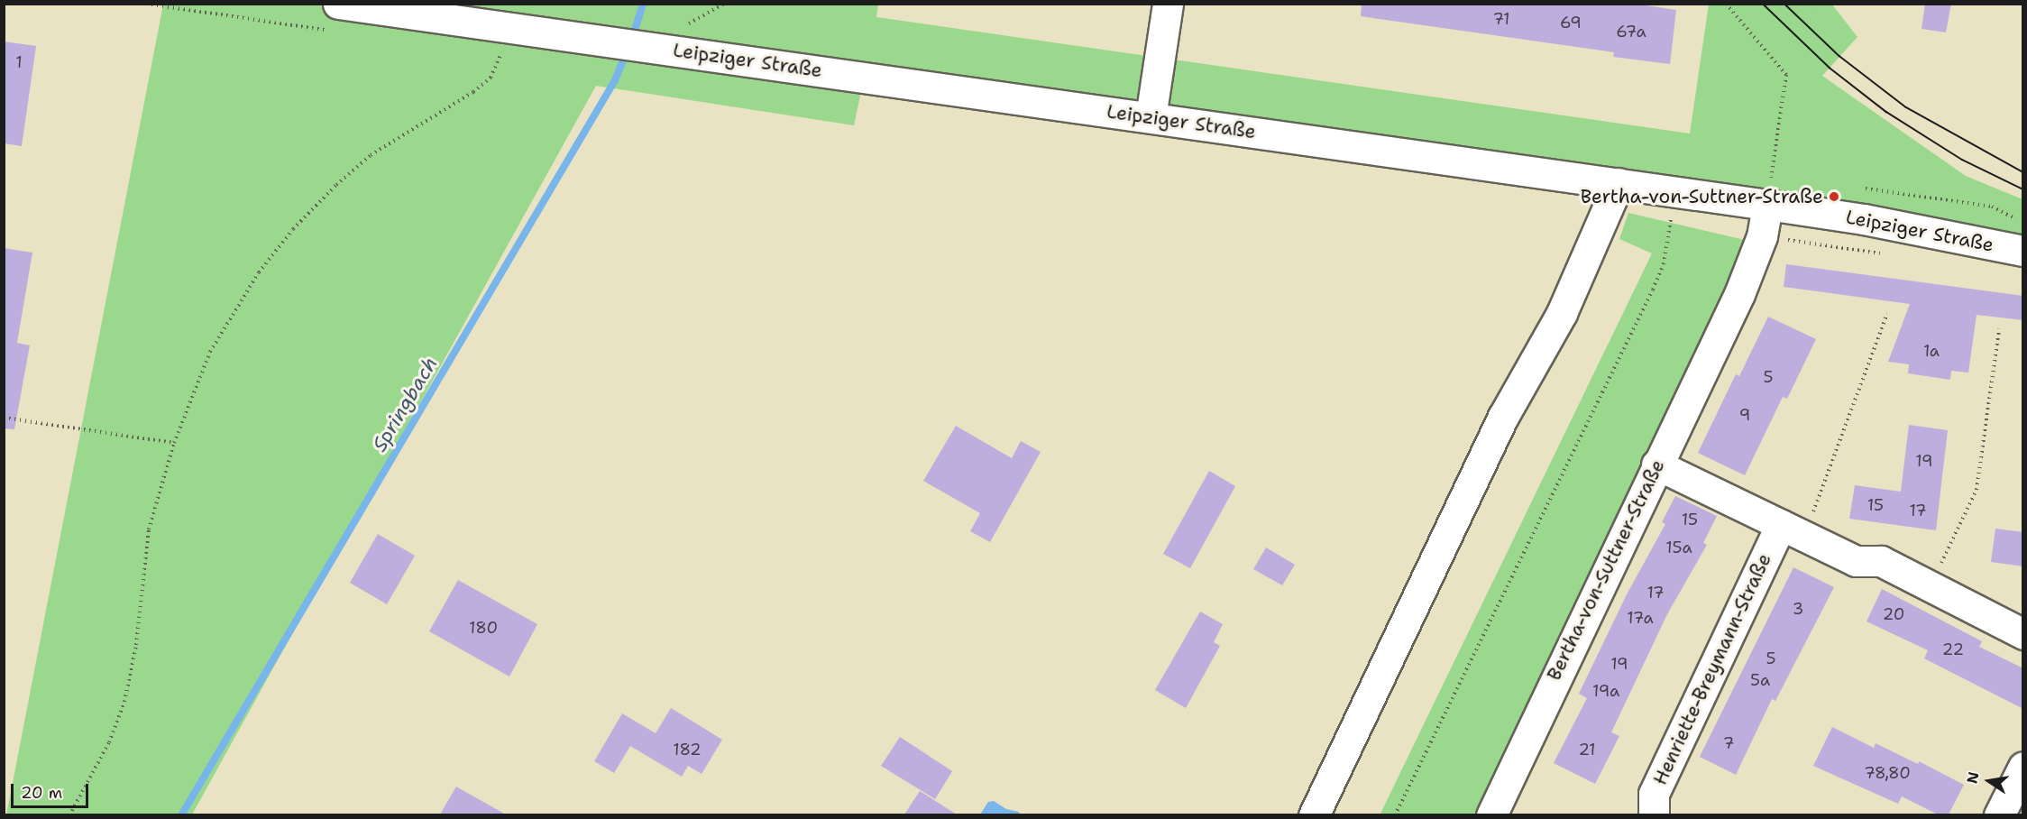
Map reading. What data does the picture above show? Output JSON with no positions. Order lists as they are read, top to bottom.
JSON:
{
  "streets": {
    "street": ["Leipziger Straße", "Bertha-von-Suttner-Straße", "Henriette-Breymann-Straße"]
  },
  "crossings": [
    ["Leipziger Straße", "Bertha-von-Suttner-Straße"]
  ],
  "water": ["Springbach"],
  "places": ["Bertha-von-Suttner-Straße"],
  "house_numbers": [
    "71",
    "69",
    "67a",
    "1",
    "1a",
    "5",
    "9",
    "19",
    "15",
    "17",
    "15",
    "15a",
    "17",
    "3",
    "20",
    "17a",
    "180",
    "22",
    "5",
    "19",
    "5a",
    "19a",
    "7",
    "182",
    "21",
    "78,80"
  ],
  "scale_bar": "20 m",
  "north": "left"
}
